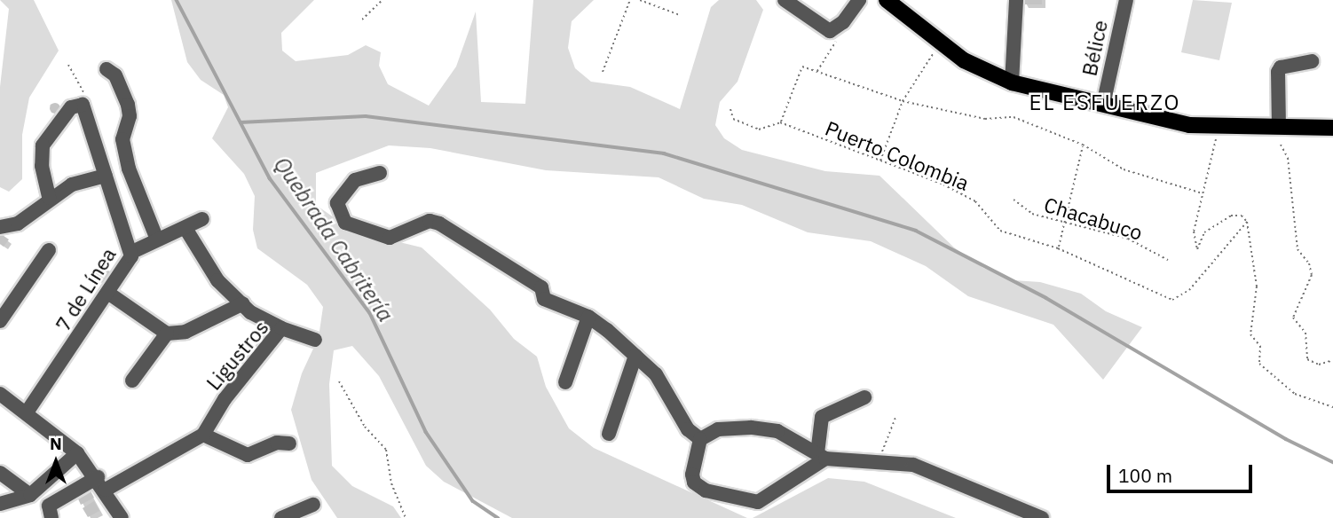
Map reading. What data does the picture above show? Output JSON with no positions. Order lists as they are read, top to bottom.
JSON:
{
  "streets": {
    "street": ["Bélice", "7 de Línea", "Ligustros"],
    "path": ["Puerto Colombia", "Chacabuco"]
  },
  "districts": ["EL ESFUERZO"],
  "water": ["Quebrada Cabritería"],
  "scale_bar": "100 m",
  "north": "top"
}
